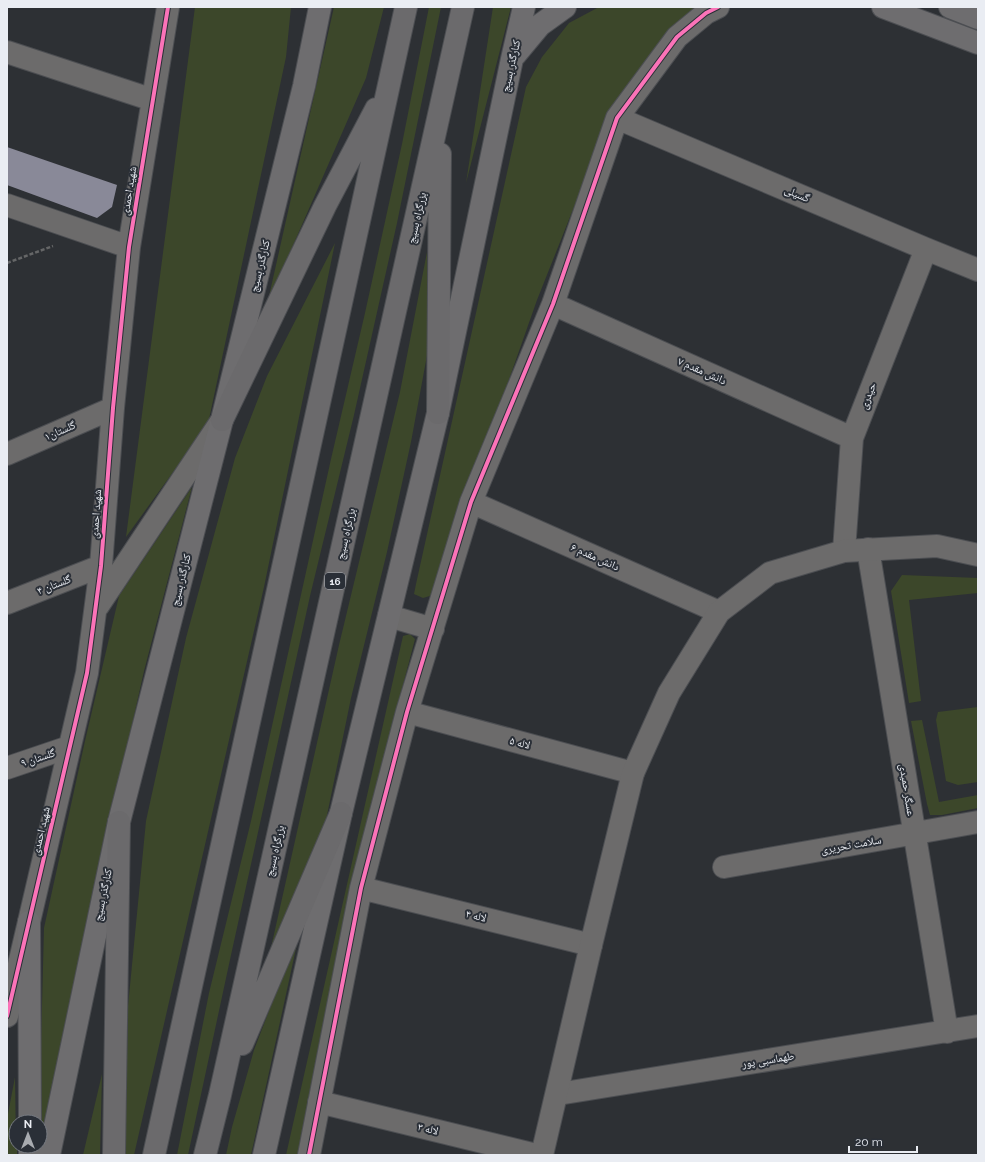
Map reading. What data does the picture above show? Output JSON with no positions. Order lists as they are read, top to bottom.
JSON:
{
  "streets": {
    "highway": ["بزرگراه بسیج", "16"],
    "main road": ["کنارگذر بسیج"],
    "street": [
      "شهید احمدی",
      "گسیلی",
      "دانش مقدم ۷",
      "حیدری",
      "گلستان۱",
      "دانش مقدم ۶",
      "گلستان ۴",
      "لاله ۵",
      "گلستان ۹",
      "عسگر حمیدی",
      "سلامت تحریری",
      "لاله ۴",
      "طهماسبی پور",
      "لاله ۳"
    ]
  },
  "crossings": [
    ["شهید احمدی", "گلستان۱"],
    ["شهید احمدی", "گلستان ۴"],
    ["شهید احمدی", "گلستان ۹"],
    ["گسیلی", "حیدری"],
    ["دانش مقدم ۷", "حیدری"],
    ["عسگر حمیدی", "سلامت تحریری"],
    ["عسگر حمیدی", "طهماسبی پور"]
  ],
  "scale_bar": "20 m",
  "north": "top"
}
